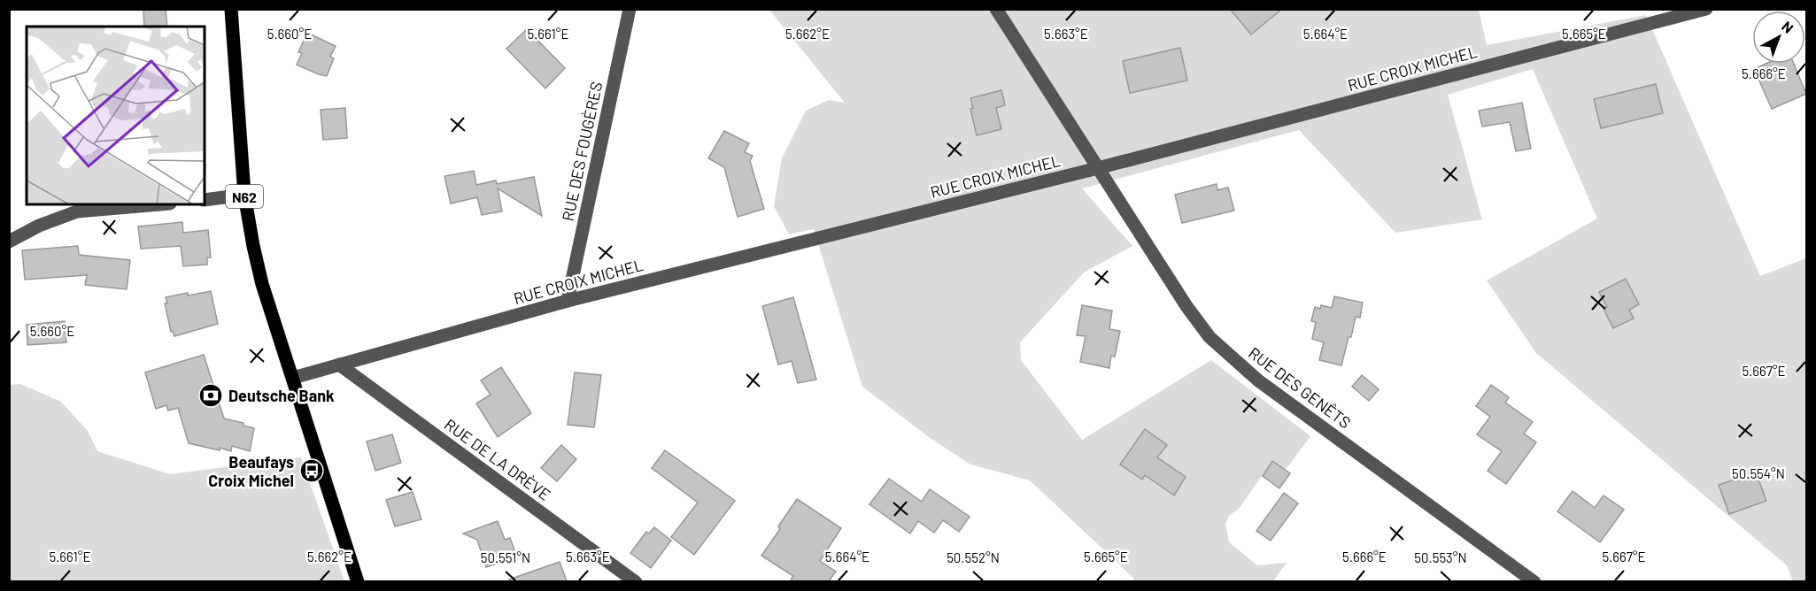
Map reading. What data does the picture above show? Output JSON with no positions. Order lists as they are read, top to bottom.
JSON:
{
  "streets": {
    "main road": ["N62"],
    "street": [
      "RUE CROIX MICHEL",
      "RUE DES FOUGÈRES",
      "RUE DES GENÊTS",
      "RUE DE LA DRÈVE"
    ]
  },
  "crossings": [
    ["RUE CROIX MICHEL", "RUE DES FOUGÈRES"],
    ["RUE CROIX MICHEL", "N62"],
    ["RUE CROIX MICHEL", "RUE DES GENÊTS"],
    ["RUE CROIX MICHEL", "RUE DE LA DRÈVE"]
  ],
  "places": {
    "bank": ["Deutsche Bank"],
    "bus stop": ["Beaufays Croix Michel"]
  },
  "north": "top right",
  "coordinates": [
    "5.662°E",
    "5.663°E",
    "5.660°E",
    "5.661°E",
    "5.664°E",
    "5.665°E",
    "5.666°E",
    "5.667°E",
    "50.554°N",
    "50.551°N",
    "50.552°N",
    "50.553°N"
  ]
}
